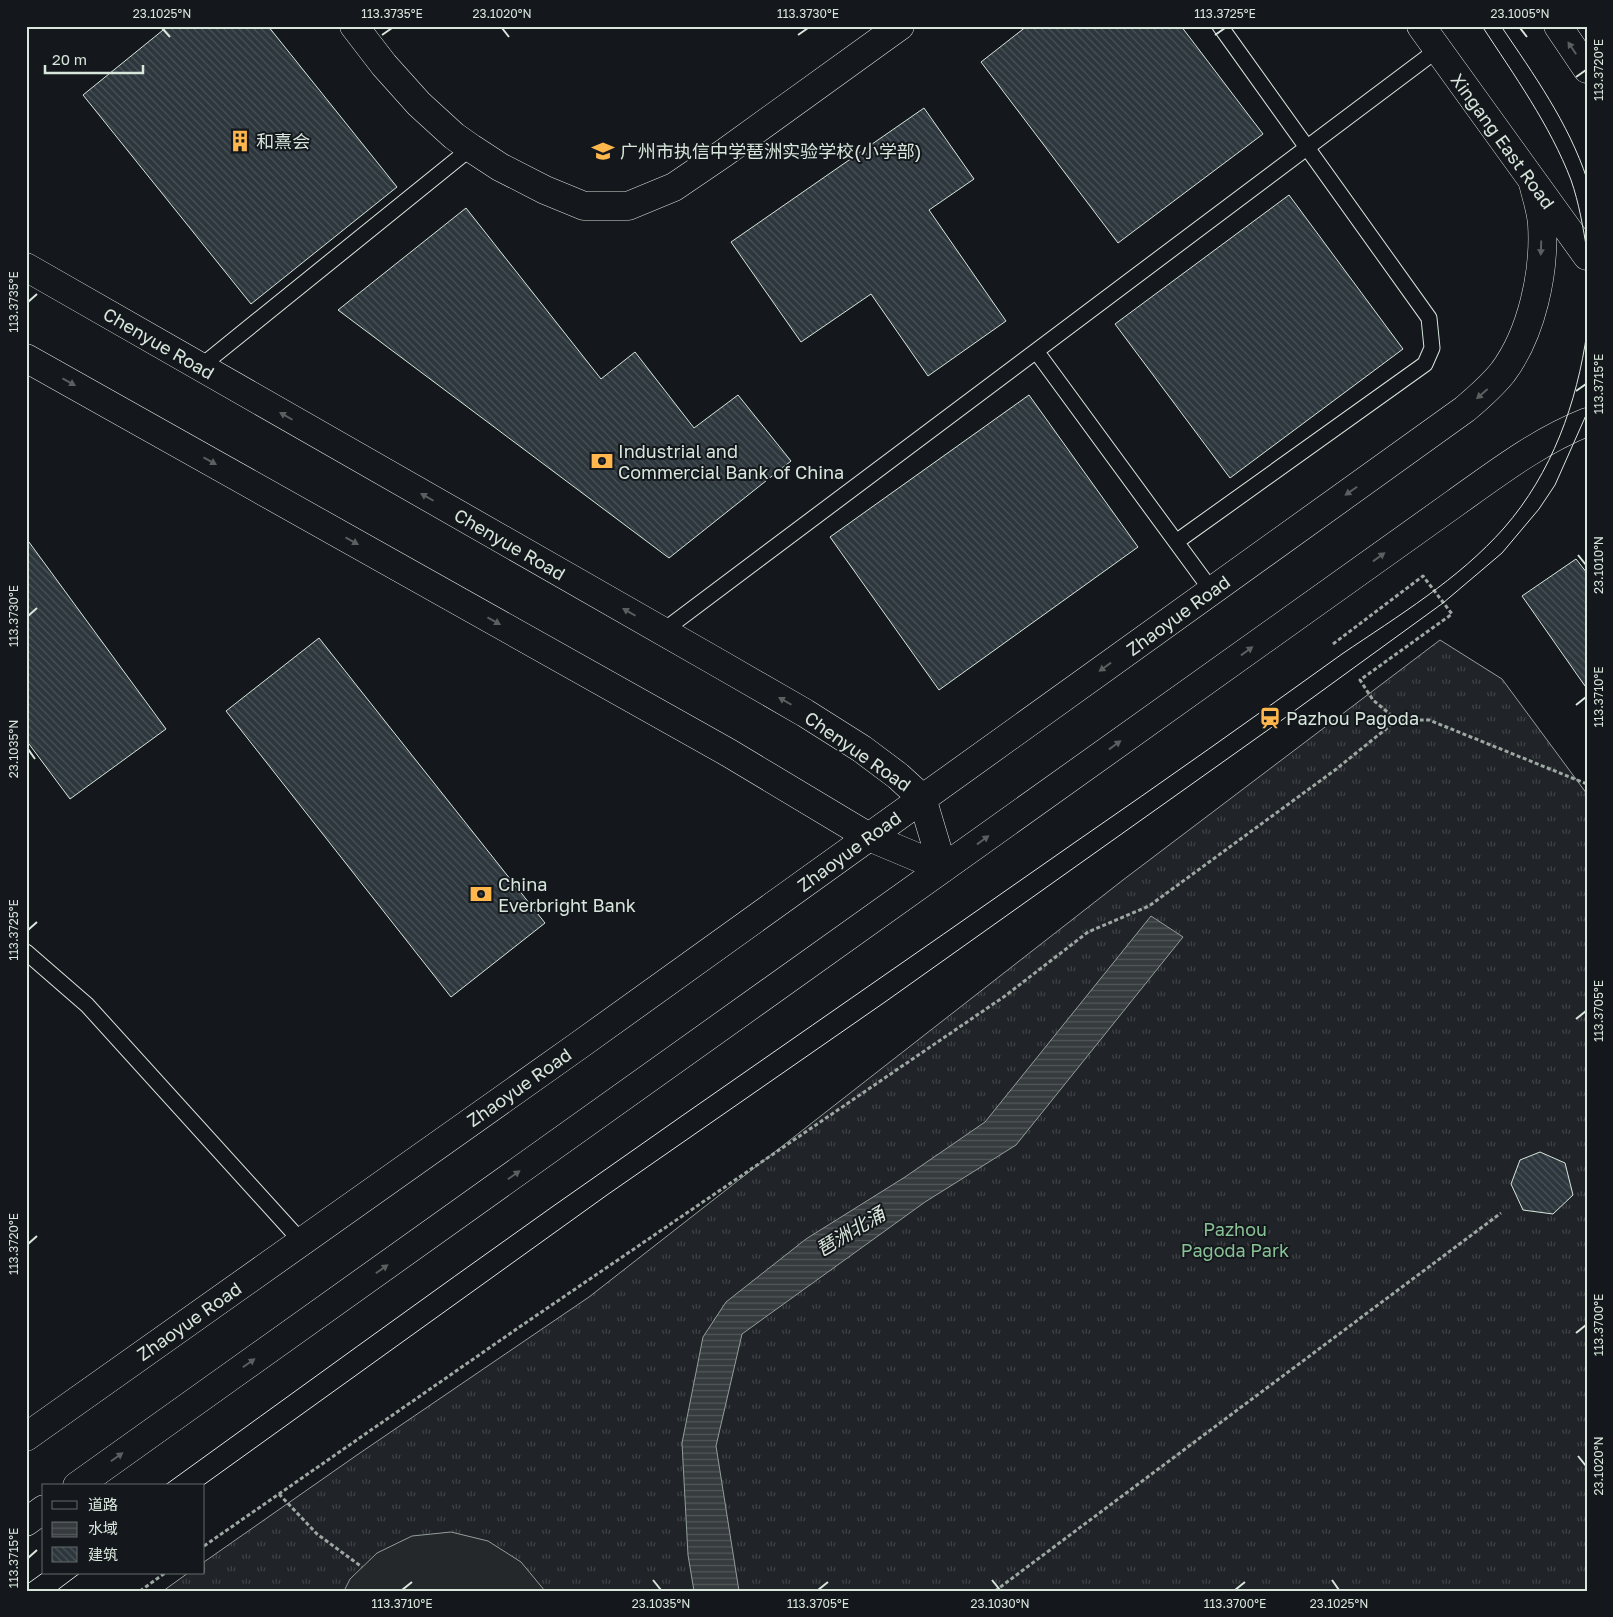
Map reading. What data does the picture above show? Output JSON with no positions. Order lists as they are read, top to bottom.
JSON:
{
  "streets": {
    "main road": ["Xingang East Road", "Chenyue Road", "Zhaoyue Road"]
  },
  "crossings": [
    ["Xingang East Road", "Zhaoyue Road"],
    ["Chenyue Road", "Zhaoyue Road"]
  ],
  "water": ["琶洲北涌"],
  "parks": ["Pazhou Pagoda Park"],
  "places": {
    "building": ["和熹会"],
    "school or university": ["广州市执信中学琶洲实验学校(小学部)"],
    "bank": ["Industrial and Commercial Bank of China", "China Everbright Bank"],
    "station": ["Pazhou Pagoda"]
  },
  "legend": ["道路", "水域", "建筑"],
  "scale_bar": "20 m",
  "coordinates": [
    "23.1025°N",
    "113.3735°E",
    "23.1020°N",
    "113.3730°E",
    "113.3725°E",
    "23.1005°N",
    "113.3720°E",
    "113.3715°E",
    "23.1010°N",
    "113.3710°E",
    "23.1035°N",
    "113.3705°E",
    "113.3700°E",
    "23.1030°N"
  ]
}
